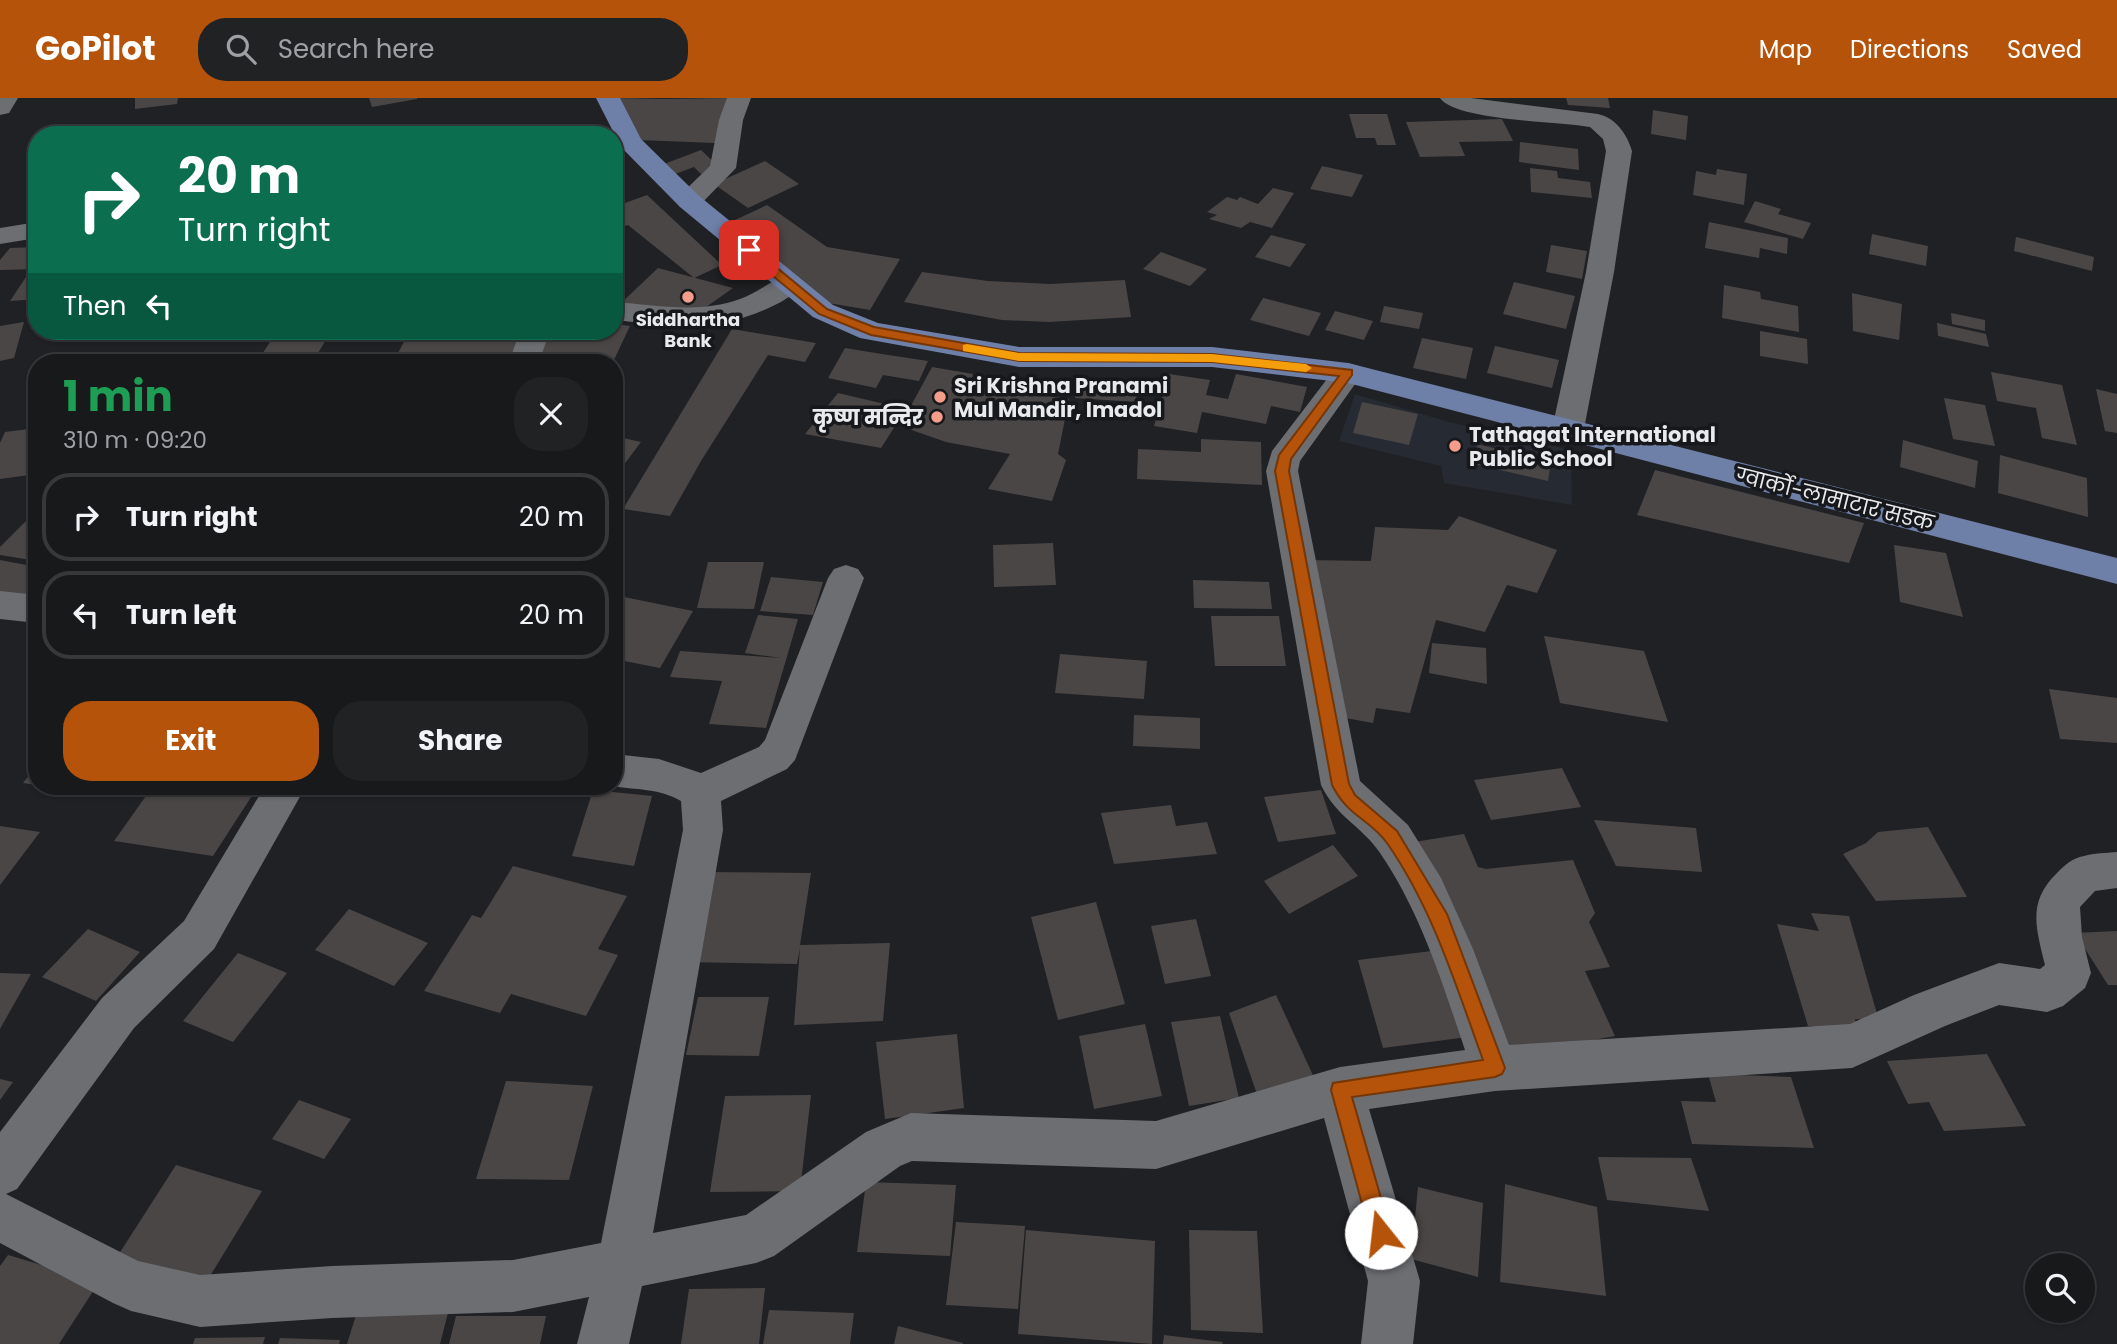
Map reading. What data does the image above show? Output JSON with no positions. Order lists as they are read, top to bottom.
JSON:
{
  "streets": {
    "main road": ["ग्वार्को-लामाटार सडक"]
  },
  "places": [
    "Siddhartha Bank",
    "Sri Krishna Pranami Mul Mandir, Imadol",
    "कृष्ण मन्दिर",
    "Tathagat International Public School"
  ],
  "page": {
    "header": "GoPilot",
    "search": "Search here",
    "nav": ["Map", "Directions", "Saved"],
    "turn": ["20 m", "Turn right"],
    "then": "Then",
    "heading": ["1 min", "310 m · 09:20"],
    "list": [
      {
        "name": "Turn right",
        "value": "20 m"
      },
      {
        "name": "Turn left",
        "value": "20 m"
      }
    ],
    "buttons": ["Exit", "Share"]
  }
}
